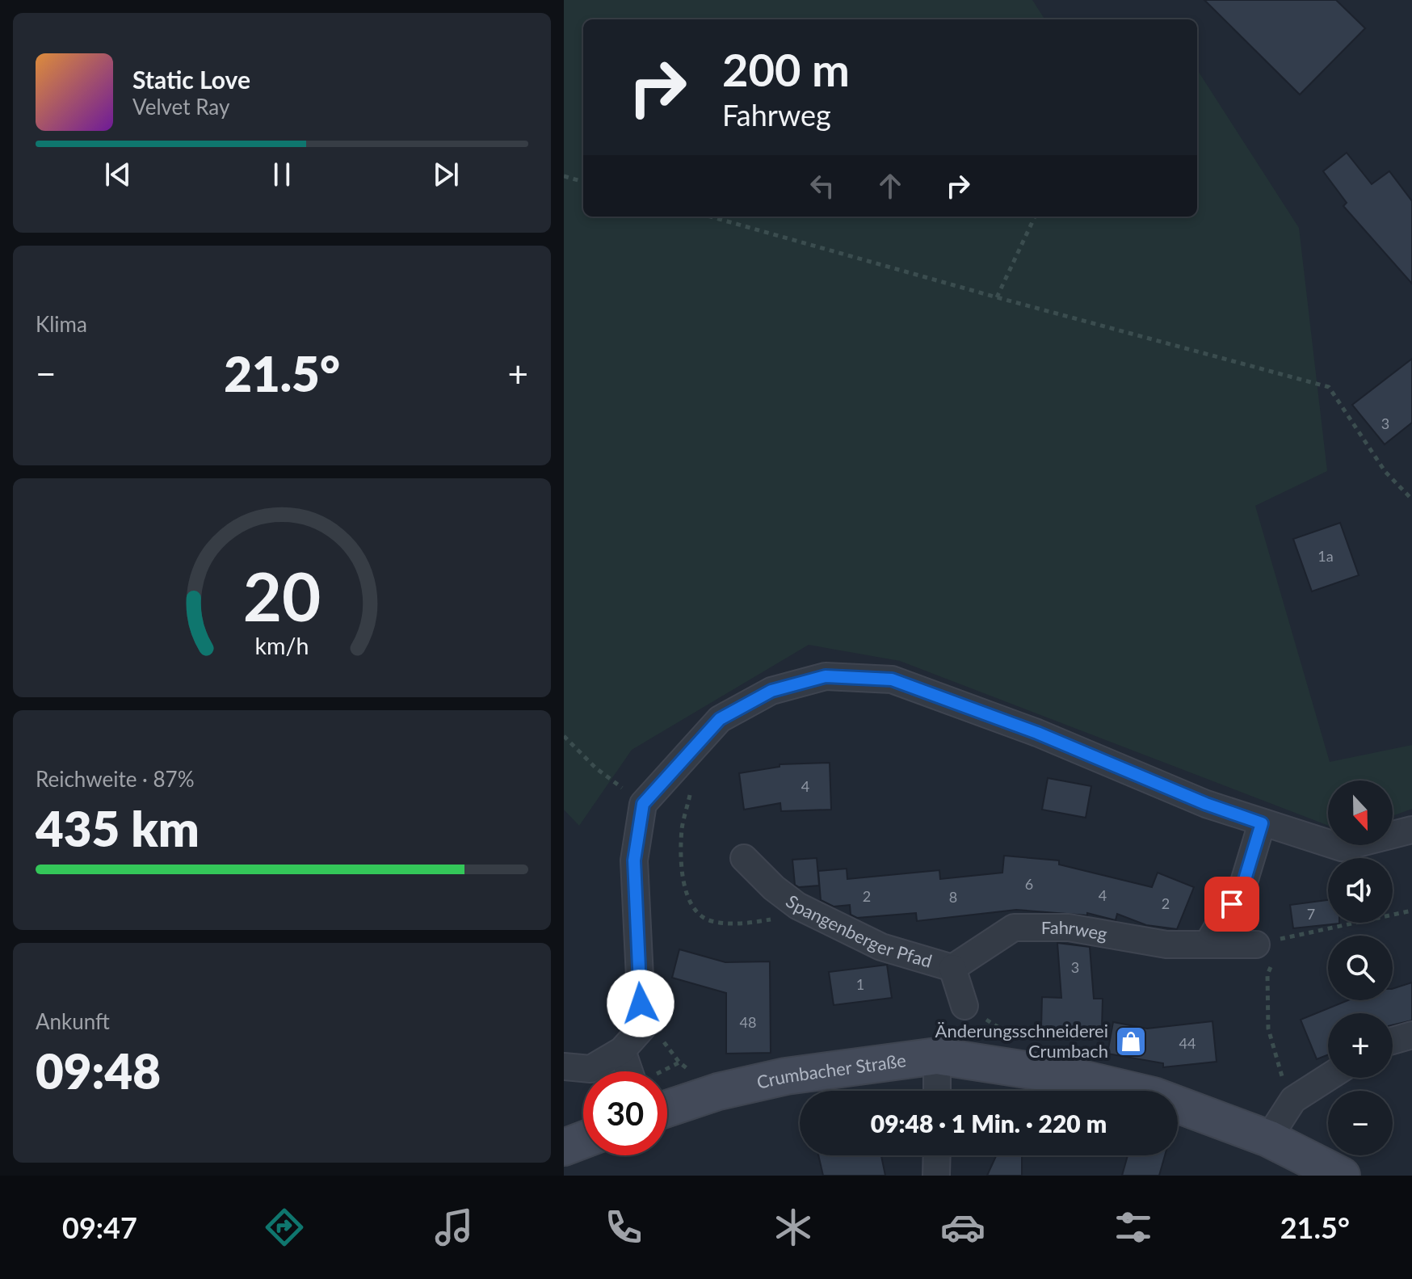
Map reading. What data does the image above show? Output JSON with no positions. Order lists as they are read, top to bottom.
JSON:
{
  "streets": {
    "main road": ["Crumbacher Straße"],
    "street": ["Spangenberger Pfad", "Fahrweg"]
  },
  "crossings": [
    ["Spangenberger Pfad", "Fahrweg"]
  ],
  "places": {
    "shop": ["Änderungsschneiderei Crumbach"]
  },
  "house_numbers": [
    "3",
    "1a",
    "4",
    "6",
    "4",
    "2",
    "8",
    "2",
    "7",
    "3",
    "1",
    "48",
    "44"
  ],
  "north": "bottom",
  "page": {
    "turn": ["200 m", "Fahrweg"],
    "song": ["Static Love", "Velvet Ray"],
    "tile": [
      "Klima",
      ["Reichweite · 87%", "435 km"],
      ["Ankunft", "09:48"]
    ],
    "heat": ["−", "21.5°", "+"],
    "map_buttons": ["+", "−"],
    "limit": "30",
    "trip": "09:48 · 1 Min. · 220 m",
    "tabs": ["09:47", "21.5°"],
    "gauge": ["20", "km/h"]
  }
}
